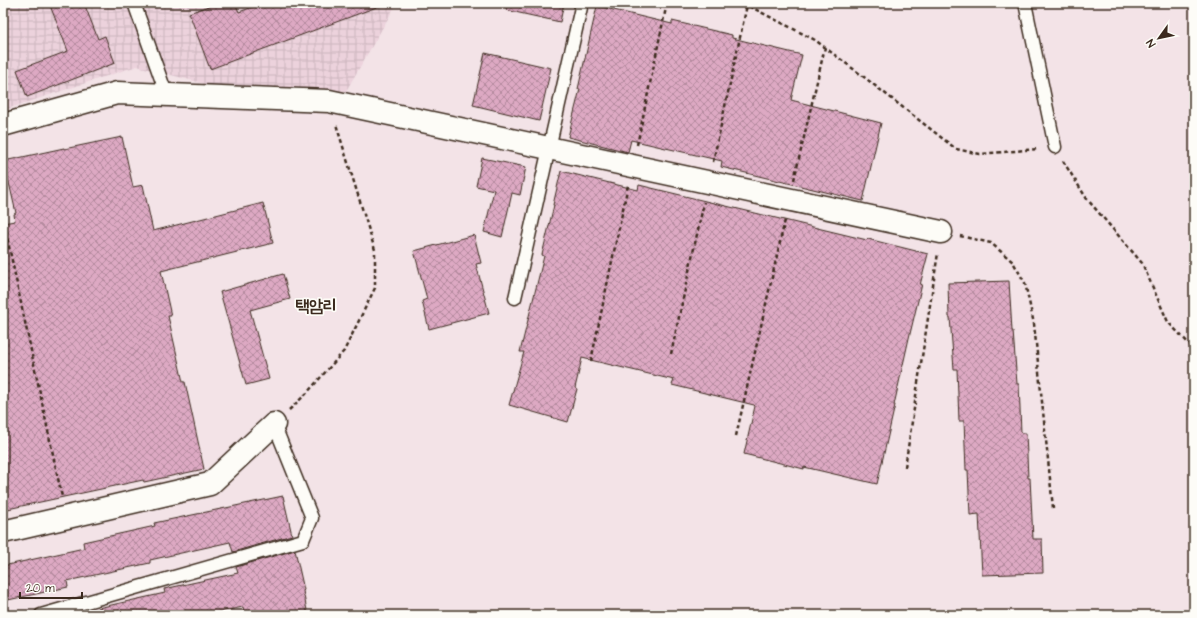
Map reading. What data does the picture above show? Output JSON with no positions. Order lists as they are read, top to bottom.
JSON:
{
  "districts": ["택암리"],
  "scale_bar": "20 m",
  "north": "bottom left"
}
